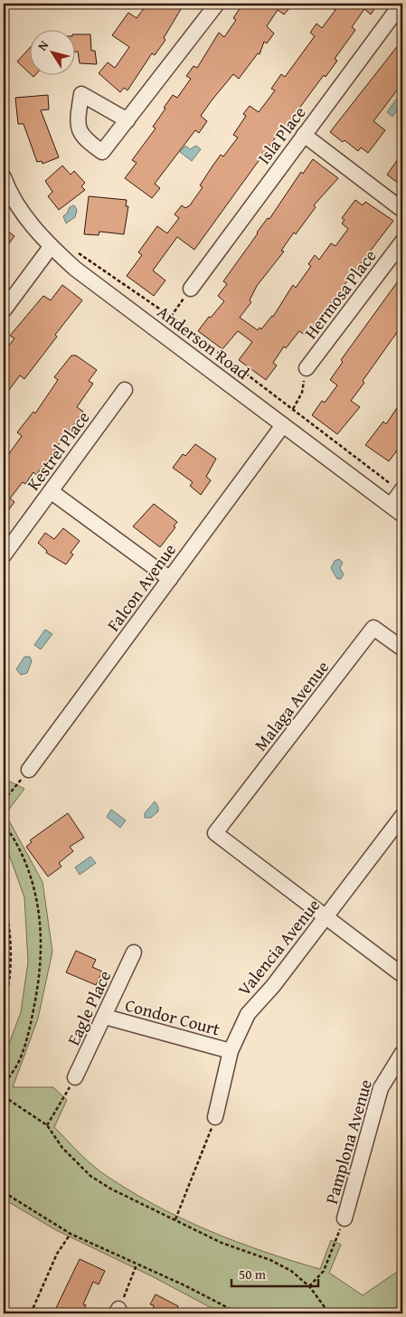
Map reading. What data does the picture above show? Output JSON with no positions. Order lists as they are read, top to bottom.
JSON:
{
  "streets": {
    "street": [
      "Isla Place",
      "Hermosa Place",
      "Anderson Road",
      "Kestrel Place",
      "Falcon Avenue",
      "Malaga Avenue",
      "Valencia Avenue",
      "Eagle Place",
      "Condor Court",
      "Pamplona Avenue"
    ]
  },
  "crossings": [
    ["Anderson Road", "Falcon Avenue"],
    ["Malaga Avenue", "Valencia Avenue"],
    ["Valencia Avenue", "Condor Court"],
    ["Eagle Place", "Condor Court"]
  ],
  "scale_bar": "50 m",
  "north": "top left"
}
